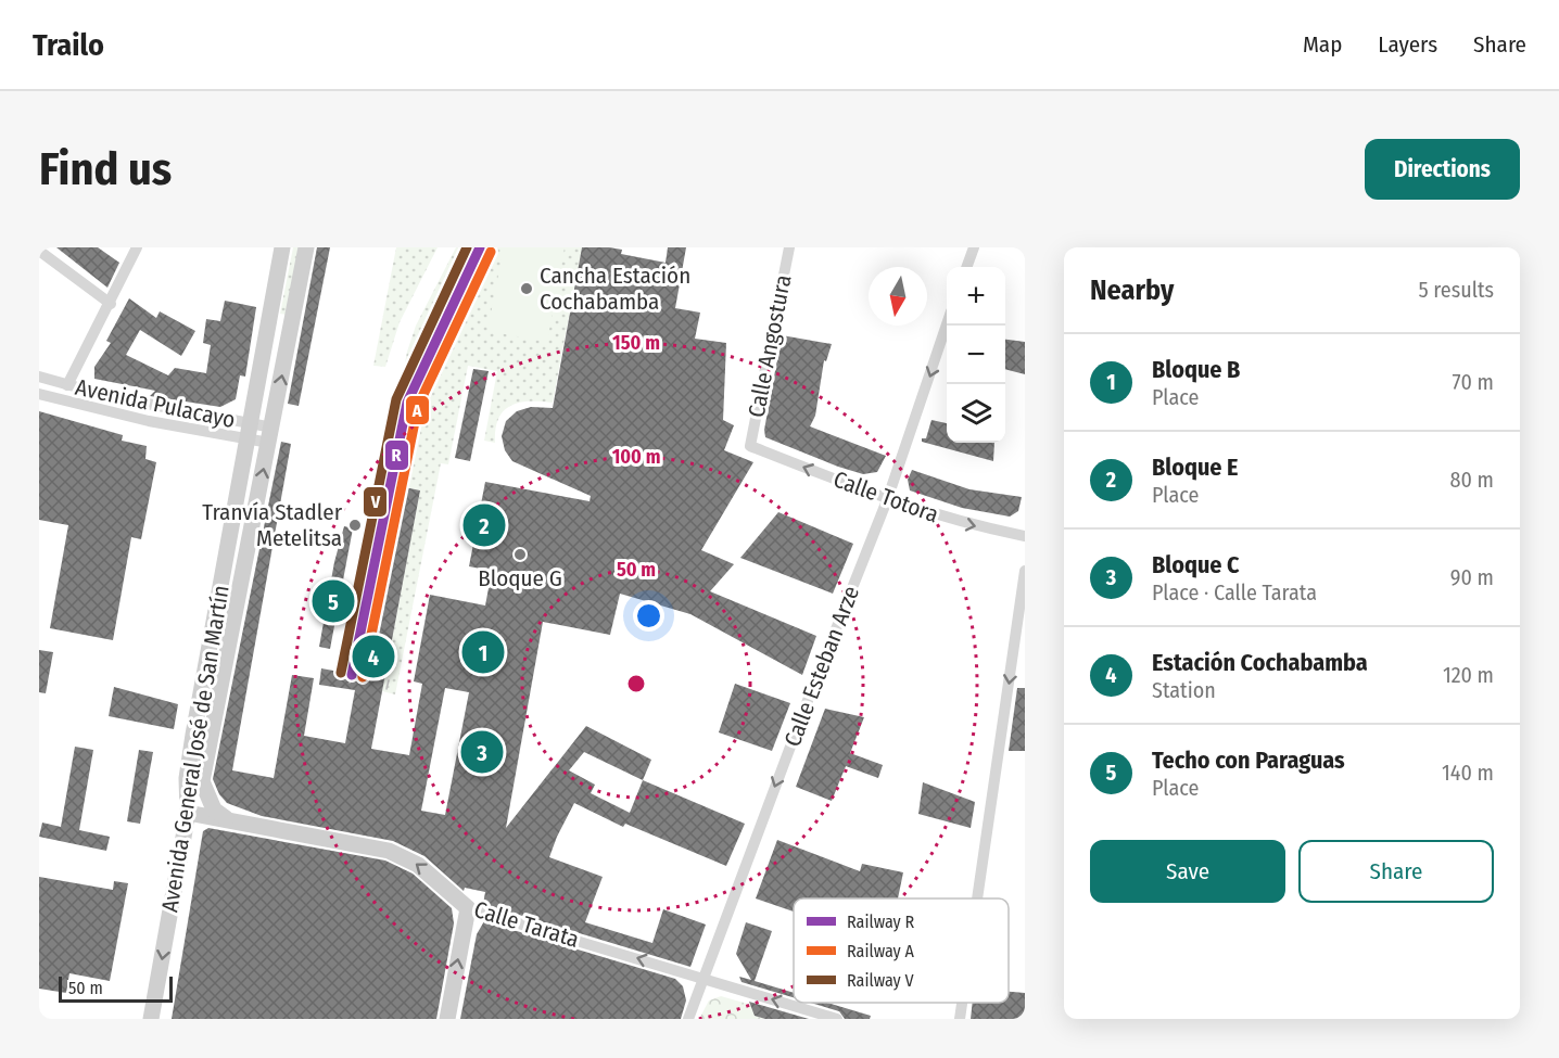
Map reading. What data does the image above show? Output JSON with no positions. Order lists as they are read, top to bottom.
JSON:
{
  "streets": {
    "main road": ["Avenida General José de San Martín", "Calle Tarata"],
    "street": [
      "Calle Angostura",
      "Avenida Pulacayo",
      "Calle Totora",
      "Calle Esteban Arze"
    ]
  },
  "crossings": [
    ["Calle Angostura", "Calle Totora"],
    ["Avenida Pulacayo", "Avenida General José de San Martín"],
    ["Calle Totora", "Calle Esteban Arze"],
    ["Calle Esteban Arze", "Calle Tarata"],
    ["Avenida General José de San Martín", "Calle Tarata"]
  ],
  "one_way": ["Calle Esteban Arze", "Calle Tarata"],
  "places": ["Cancha Estación Cochabamba", "Tranvía Stadler Metelitsa", "Bloque G"],
  "lines": ["rail line R", "rail line V", "rail line A"],
  "legend": ["Railway R", "Railway A", "Railway V"],
  "scale_bar": "50 m",
  "north": "bottom",
  "page": {
    "header": "Trailo",
    "nav": ["Map", "Layers", "Share"],
    "buttons": [
      "Directions",
      ["Save", "Share"]
    ],
    "title": "Find us",
    "heading": ["Nearby", "5 results"],
    "map_buttons": ["+", "−"],
    "list": [
      {
        "mark": "1",
        "name": "Bloque B",
        "note": "Place",
        "value": "70 m"
      },
      {
        "mark": "2",
        "name": "Bloque E",
        "note": "Place",
        "value": "80 m"
      },
      {
        "mark": "3",
        "name": "Bloque C",
        "note": "Place · Calle Tarata",
        "value": "90 m"
      },
      {
        "mark": "4",
        "name": "Estación Cochabamba",
        "note": "Station",
        "value": "120 m"
      },
      {
        "mark": "5",
        "name": "Techo con Paraguas",
        "note": "Place",
        "value": "140 m"
      }
    ],
    "pins": [
      "2",
      "5",
      "1",
      "4",
      "3"
    ],
    "scale": "50 m"
  },
  "rings": ["150 m", "100 m", "50 m"]
}
